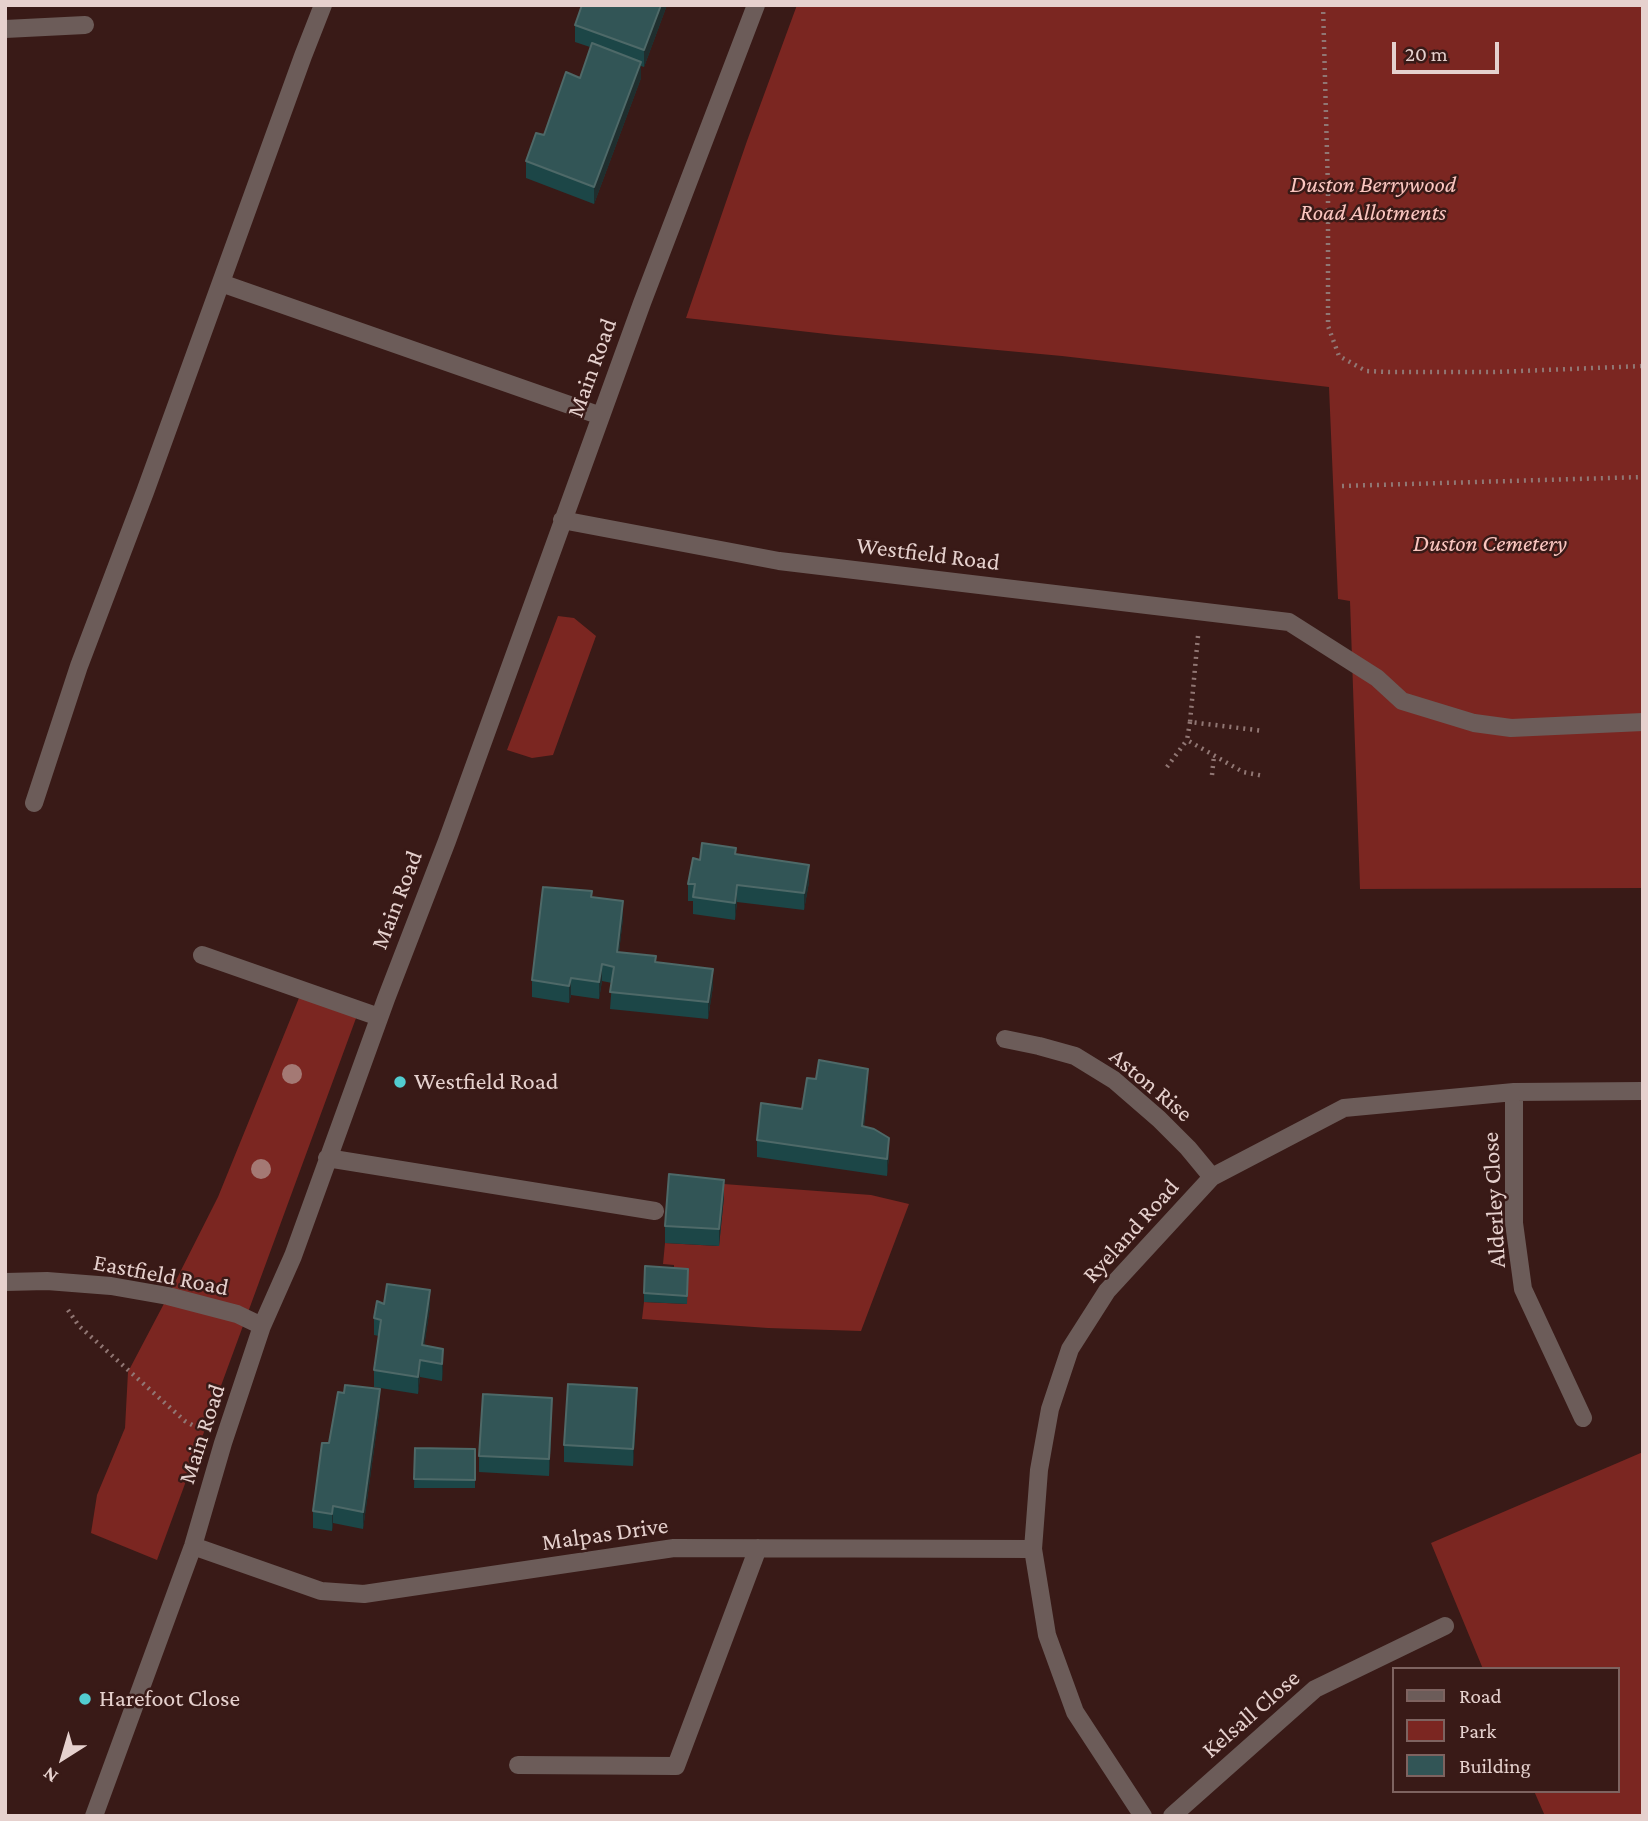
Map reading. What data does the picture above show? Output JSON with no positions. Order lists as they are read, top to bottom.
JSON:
{
  "streets": {
    "street": [
      "Main Road",
      "Westfield Road",
      "Aston Rise",
      "Alderley Close",
      "Ryeland Road",
      "Eastfield Road",
      "Malpas Drive",
      "Kelsall Close"
    ]
  },
  "crossings": [
    ["Main Road", "Westfield Road"],
    ["Main Road", "Eastfield Road"],
    ["Main Road", "Malpas Drive"],
    ["Aston Rise", "Ryeland Road"],
    ["Alderley Close", "Ryeland Road"],
    ["Ryeland Road", "Malpas Drive"]
  ],
  "parks": ["Duston Berrywood Road Allotments", "Duston Cemetery"],
  "places": ["Westfield Road", "Harefoot Close"],
  "legend": ["Road", "Park", "Building"],
  "scale_bar": "20 m",
  "north": "bottom left"
}
